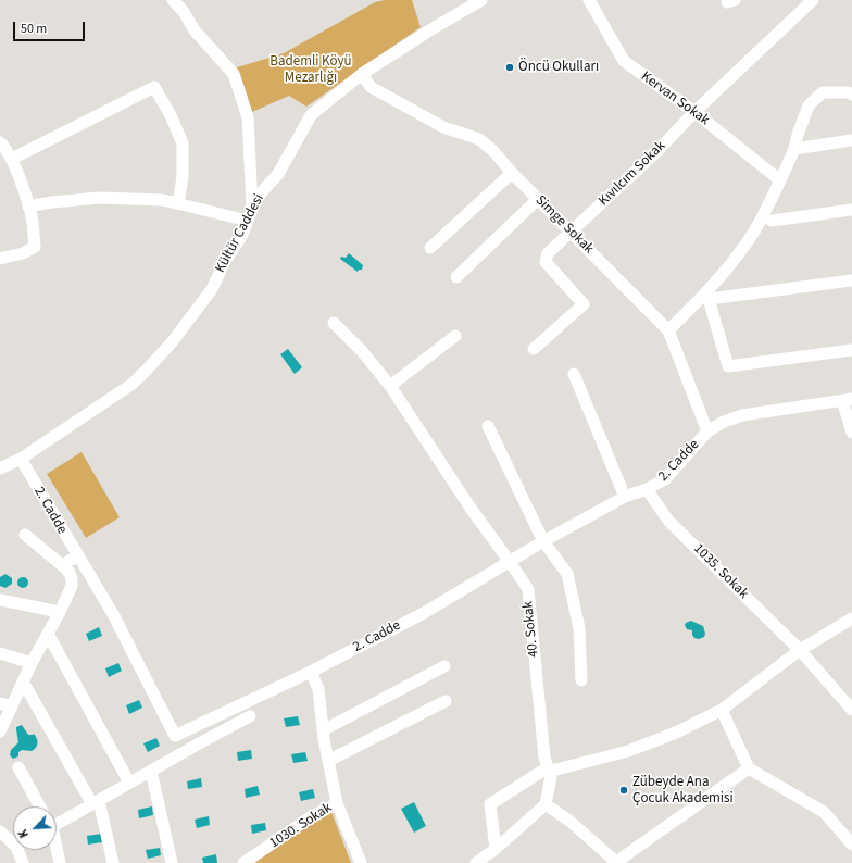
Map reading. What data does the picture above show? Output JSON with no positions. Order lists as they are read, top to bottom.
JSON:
{
  "streets": {
    "street": [
      "Kervan Sokak",
      "Kıvılcım Sokak",
      "Simge Sokak",
      "Kültür Caddesi",
      "2. Cadde",
      "1035. Sokak",
      "40. Sokak",
      "1030. Sokak"
    ]
  },
  "crossings": [
    ["Kervan Sokak", "Kıvılcım Sokak"],
    ["Kıvılcım Sokak", "Simge Sokak"],
    ["Simge Sokak", "Kültür Caddesi"],
    ["Simge Sokak", "2. Cadde"],
    ["Kültür Caddesi", "2. Cadde"],
    ["2. Cadde", "1035. Sokak"],
    ["2. Cadde", "40. Sokak"]
  ],
  "parks": ["Bademli Köyü Mezarlığı"],
  "places": ["Öncü Okulları", "Zübeyde Ana Çocuk Akademisi"],
  "scale_bar": "50 m",
  "north": "bottom left"
}
